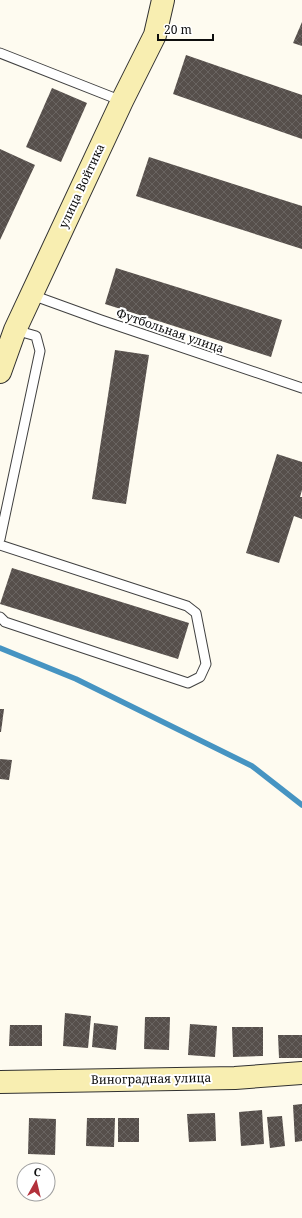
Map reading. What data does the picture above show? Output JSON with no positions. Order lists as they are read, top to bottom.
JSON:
{
  "streets": {
    "main road": ["улица Войтика", "Виноградная улица"],
    "lane": ["Футбольная улица"]
  },
  "crossings": [
    ["улица Войтика", "Футбольная улица"]
  ],
  "scale_bar": "20 m",
  "north": "top"
}
